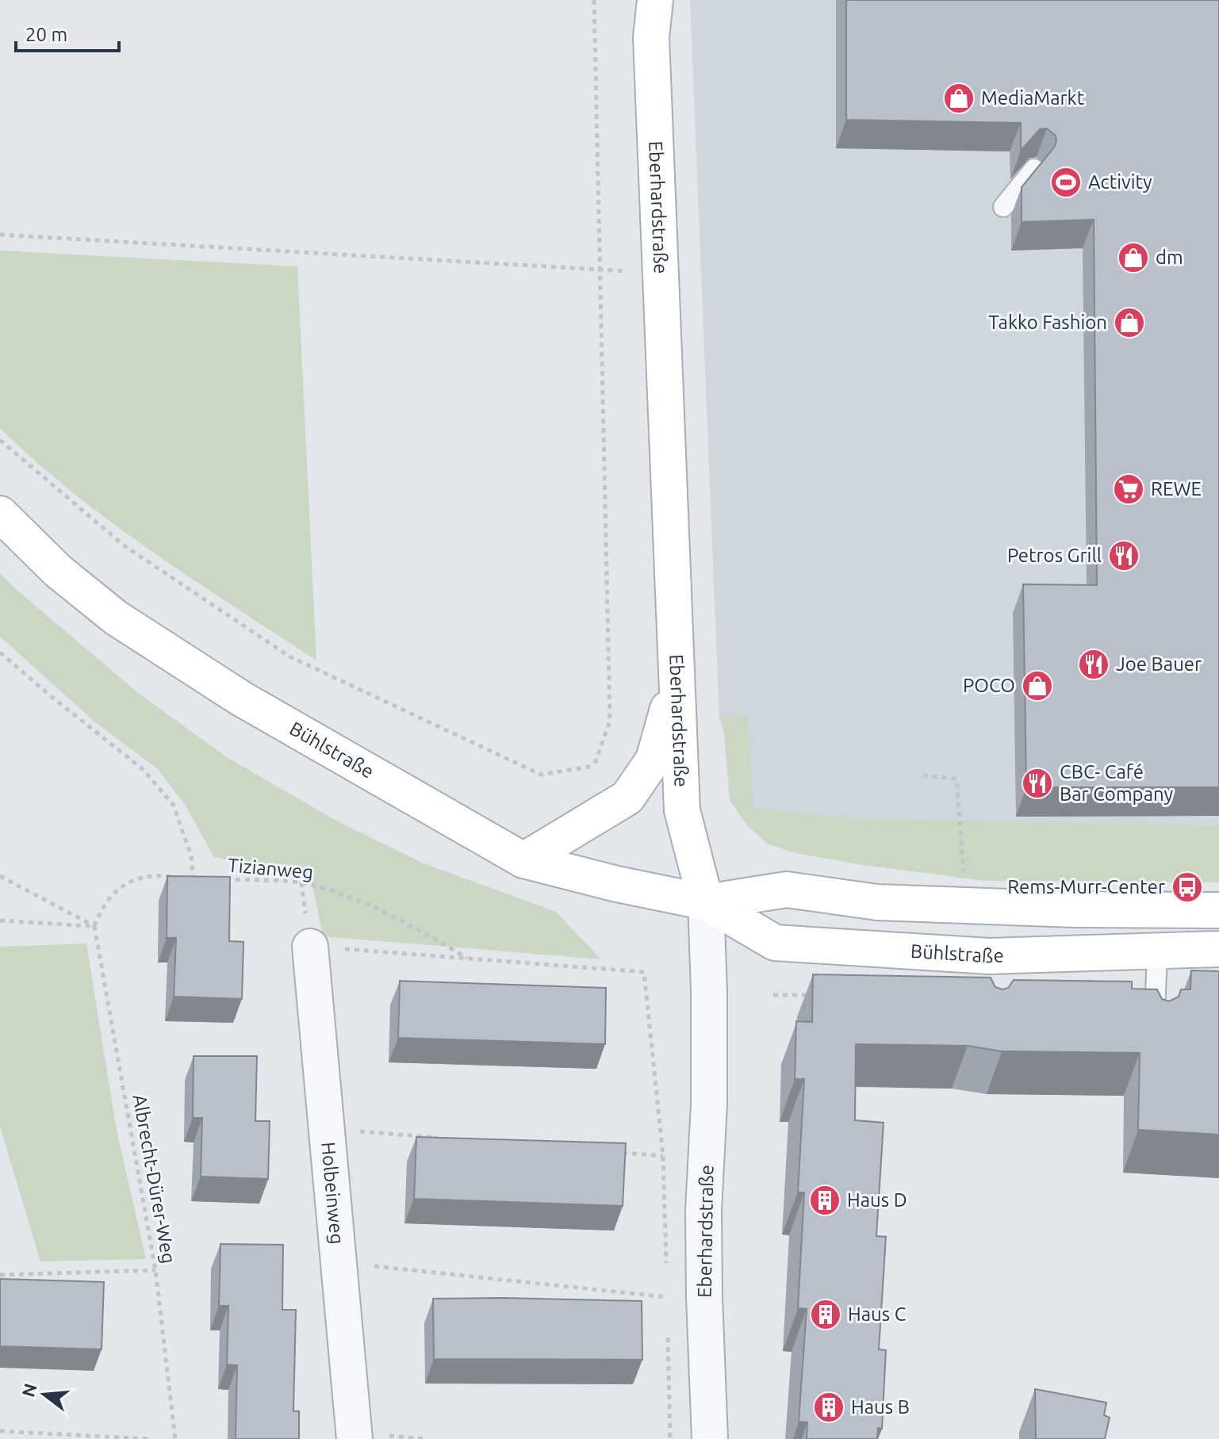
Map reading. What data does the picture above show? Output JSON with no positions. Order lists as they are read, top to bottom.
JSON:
{
  "streets": {
    "main road": ["Eberhardstraße", "Bühlstraße"],
    "street": ["Holbeinweg"],
    "path": ["Tizianweg", "Albrecht-Dürer-Weg"]
  },
  "crossings": [
    ["Eberhardstraße", "Bühlstraße"],
    ["Eberhardstraße", "Holbeinweg"],
    ["Tizianweg", "Holbeinweg"]
  ],
  "places": {
    "shop": [
      "MediaMarkt",
      "dm",
      "Takko Fashion",
      "POCO"
    ],
    "sports": ["Activity"],
    "supermarket": ["REWE"],
    "restaurant": ["Petros Grill", "Joe Bauer", "CBC- Café Bar Company"],
    "bus stop": ["Rems-Murr-Center"],
    "building": ["Haus D", "Haus C", "Haus B"]
  },
  "scale_bar": "20 m",
  "north": "left"
}
